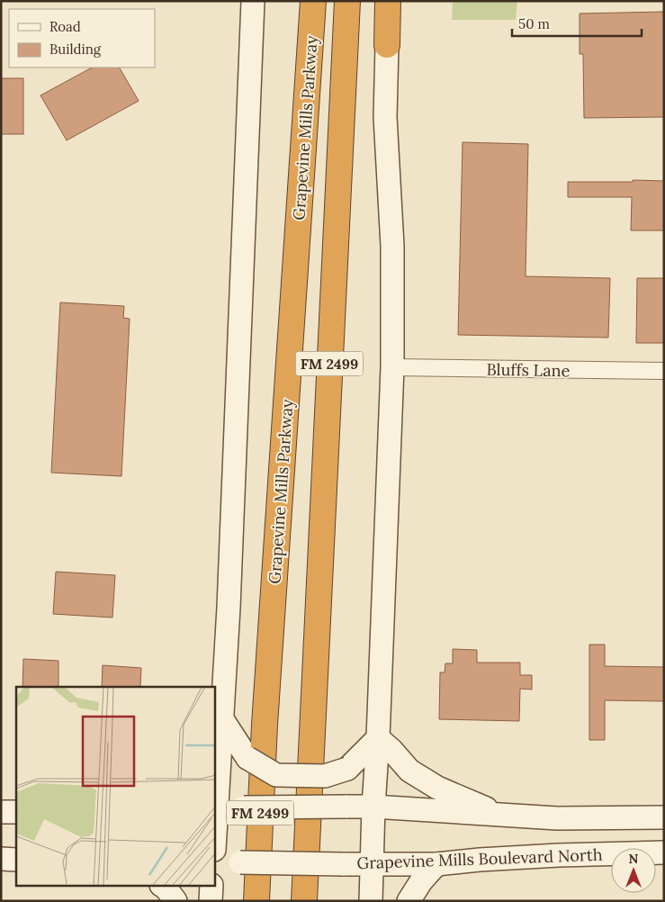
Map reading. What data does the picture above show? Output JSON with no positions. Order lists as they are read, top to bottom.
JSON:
{
  "streets": {
    "highway": ["Grapevine Mills Parkway", "FM 2499"],
    "main road": ["Grapevine Mills Boulevard North"],
    "street": ["Bluffs Lane"]
  },
  "legend": ["Road", "Building"],
  "scale_bar": "50 m",
  "north": "top"
}
